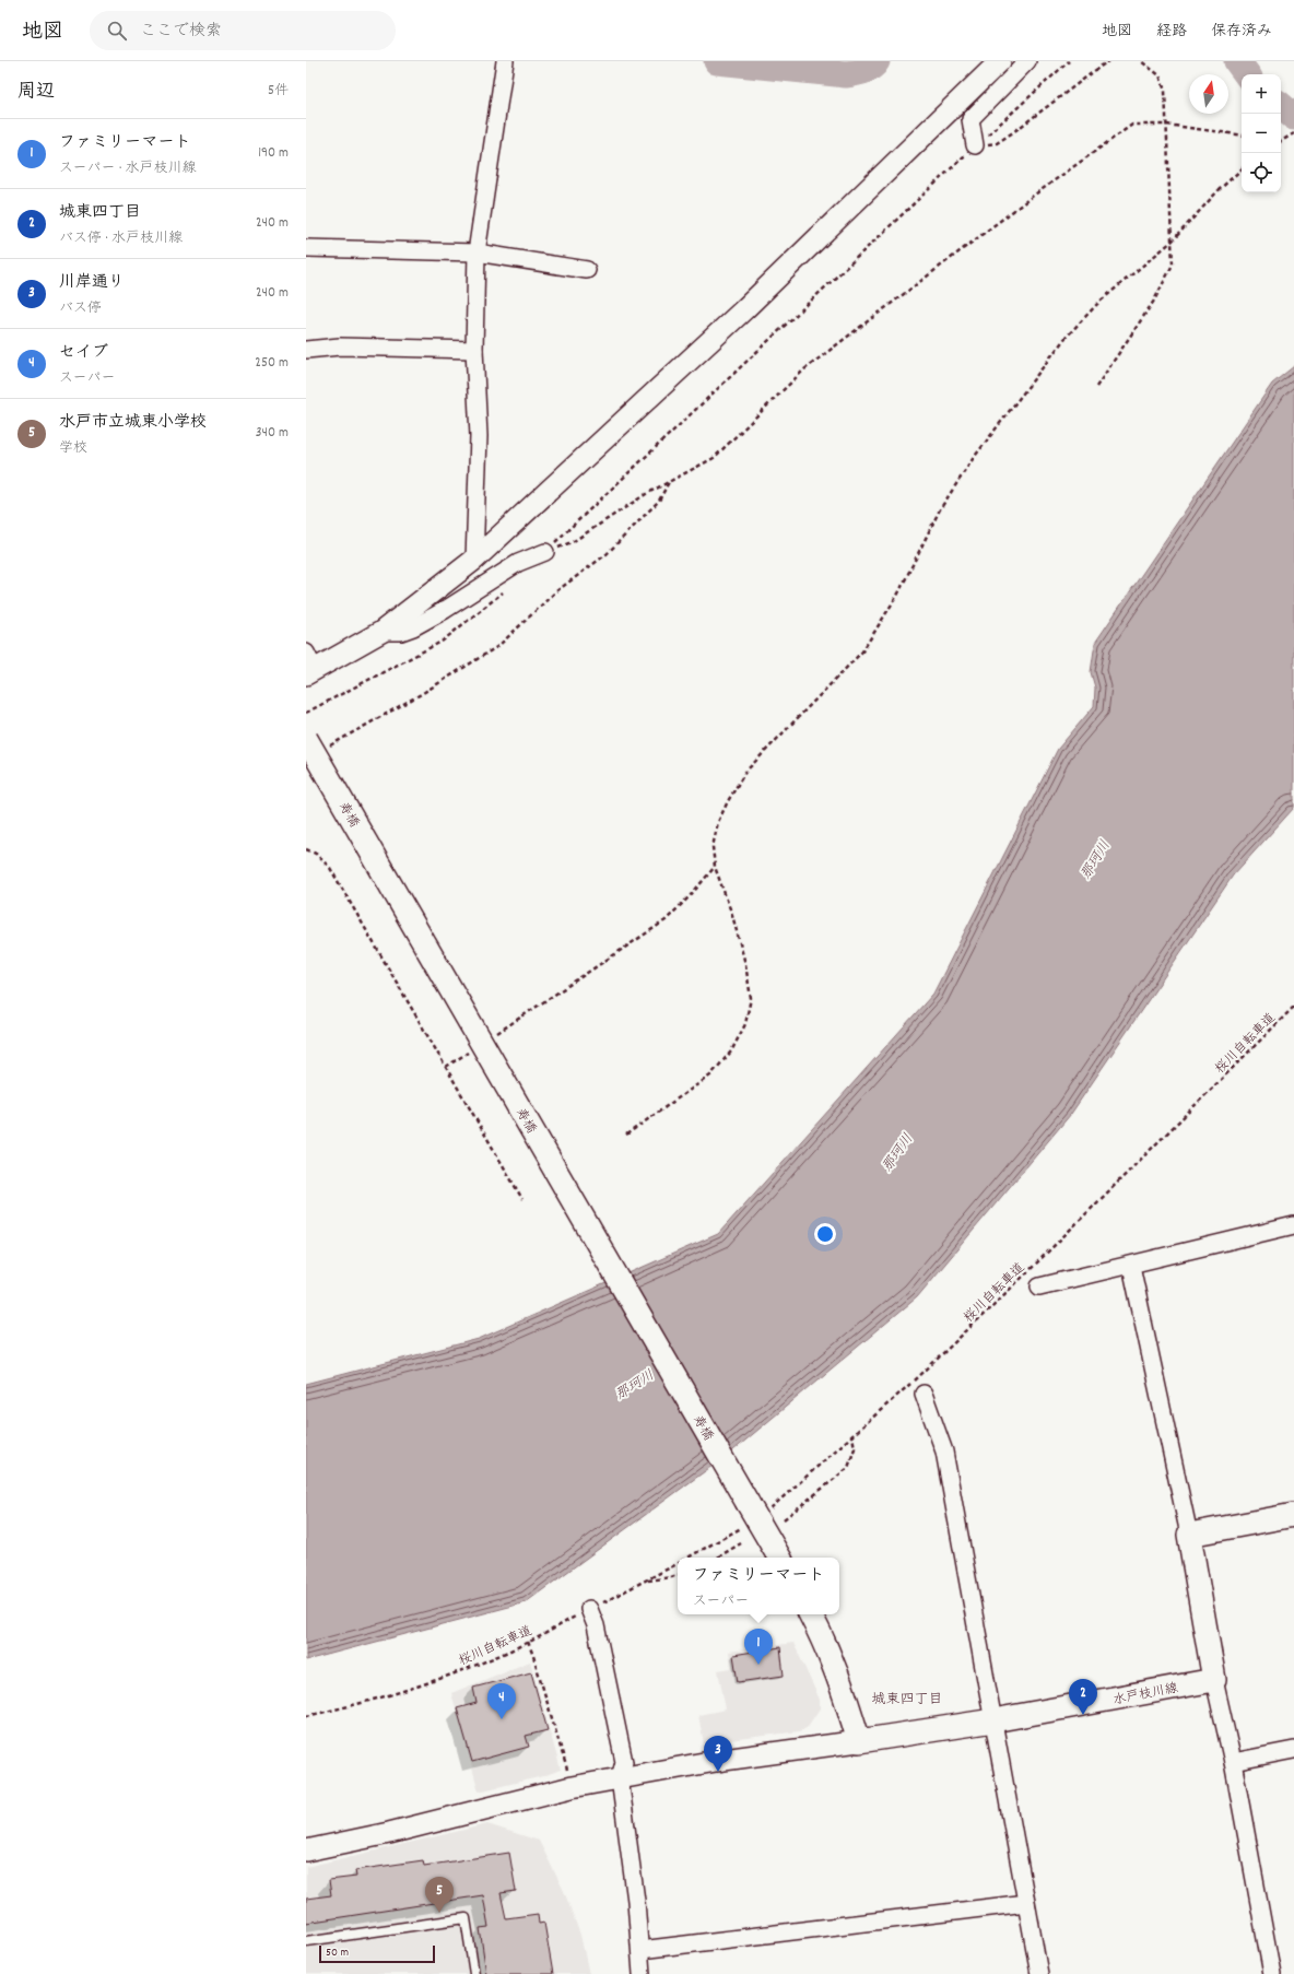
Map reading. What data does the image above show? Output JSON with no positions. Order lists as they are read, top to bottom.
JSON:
{
  "streets": {
    "main road": ["寿橋", "水戸枝川線"],
    "path": ["桜川自転車道"]
  },
  "crossings": [
    ["寿橋", "桜川自転車道"]
  ],
  "districts": ["城東四丁目"],
  "water": ["那珂川"],
  "scale_bar": "50 m",
  "north": "top",
  "page": {
    "header": "地図",
    "search": "ここで検索",
    "nav": ["地図", "経路", "保存済み"],
    "heading": ["周辺", "5件"],
    "map_buttons": ["+", "−"],
    "list": [
      {
        "mark": "1",
        "name": "ファミリーマート",
        "note": "スーパー · 水戸枝川線",
        "value": "190 m"
      },
      {
        "mark": "2",
        "name": "城東四丁目",
        "note": "バス停 · 水戸枝川線",
        "value": "240 m"
      },
      {
        "mark": "3",
        "name": "川岸通り",
        "note": "バス停",
        "value": "240 m"
      },
      {
        "mark": "4",
        "name": "セイブ",
        "note": "スーパー",
        "value": "250 m"
      },
      {
        "mark": "5",
        "name": "水戸市立城東小学校",
        "note": "学校",
        "value": "340 m"
      }
    ],
    "popup": ["ファミリーマート", "スーパー"],
    "pins": [
      "1",
      "2",
      "4",
      "3",
      "5"
    ],
    "scale": "50 m"
  }
}
